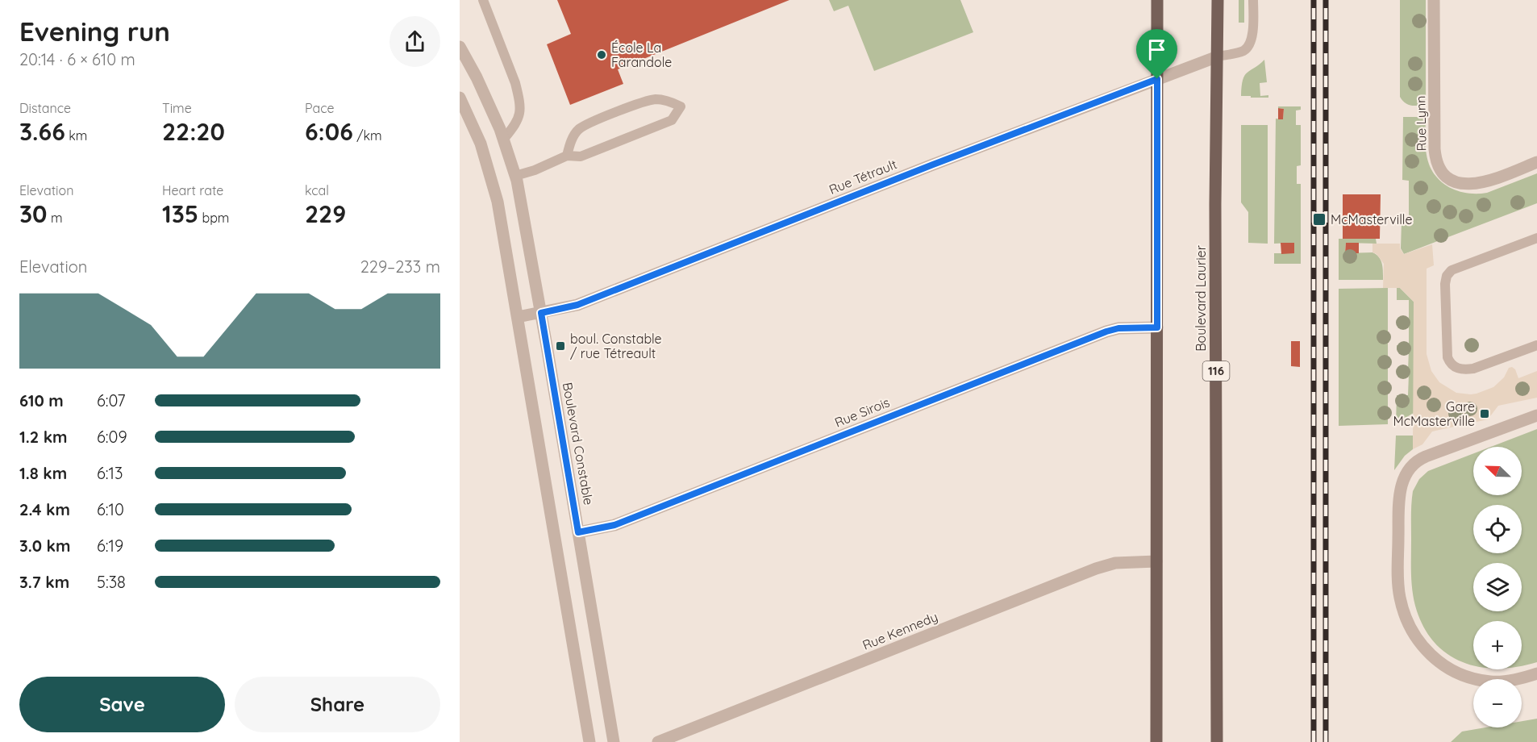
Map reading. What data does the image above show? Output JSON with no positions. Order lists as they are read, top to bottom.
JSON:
{
  "streets": {
    "main road": ["Boulevard Laurier", "116"],
    "street": [
      "Rue Lynn",
      "Rue Tétrault",
      "Rue Sirois",
      "Boulevard Constable",
      "Rue Kennedy"
    ]
  },
  "crossings": [
    ["Rue Tétrault", "Boulevard Laurier"],
    ["Rue Tétrault", "Boulevard Constable"],
    ["Rue Sirois", "Boulevard Constable"]
  ],
  "places": {
    "other": ["École La Farandole"],
    "transit": ["McMasterville", "boul. Constable / rue Tétreault", "Gare McMasterville"]
  },
  "north": "top left",
  "page": {
    "heading": ["Evening run", "20:14 · 6 × 610 m"],
    "stats": [
      ["Distance", "3.66 km"],
      ["Time", "22:20"],
      ["Pace", "6:06 /km"],
      ["Elevation", "30 m"],
      ["Heart rate", "135 bpm"],
      ["kcal", "229"]
    ],
    "chart": ["Elevation", "229–233 m"],
    "list": [
      {
        "name": "610 m",
        "note": "6:07"
      },
      {
        "name": "1.2 km",
        "note": "6:09"
      },
      {
        "name": "1.8 km",
        "note": "6:13"
      },
      {
        "name": "2.4 km",
        "note": "6:10"
      },
      {
        "name": "3.0 km",
        "note": "6:19"
      },
      {
        "name": "3.7 km",
        "note": "5:38"
      }
    ],
    "map_buttons": ["+", "−"],
    "buttons": ["Save", "Share"]
  }
}
